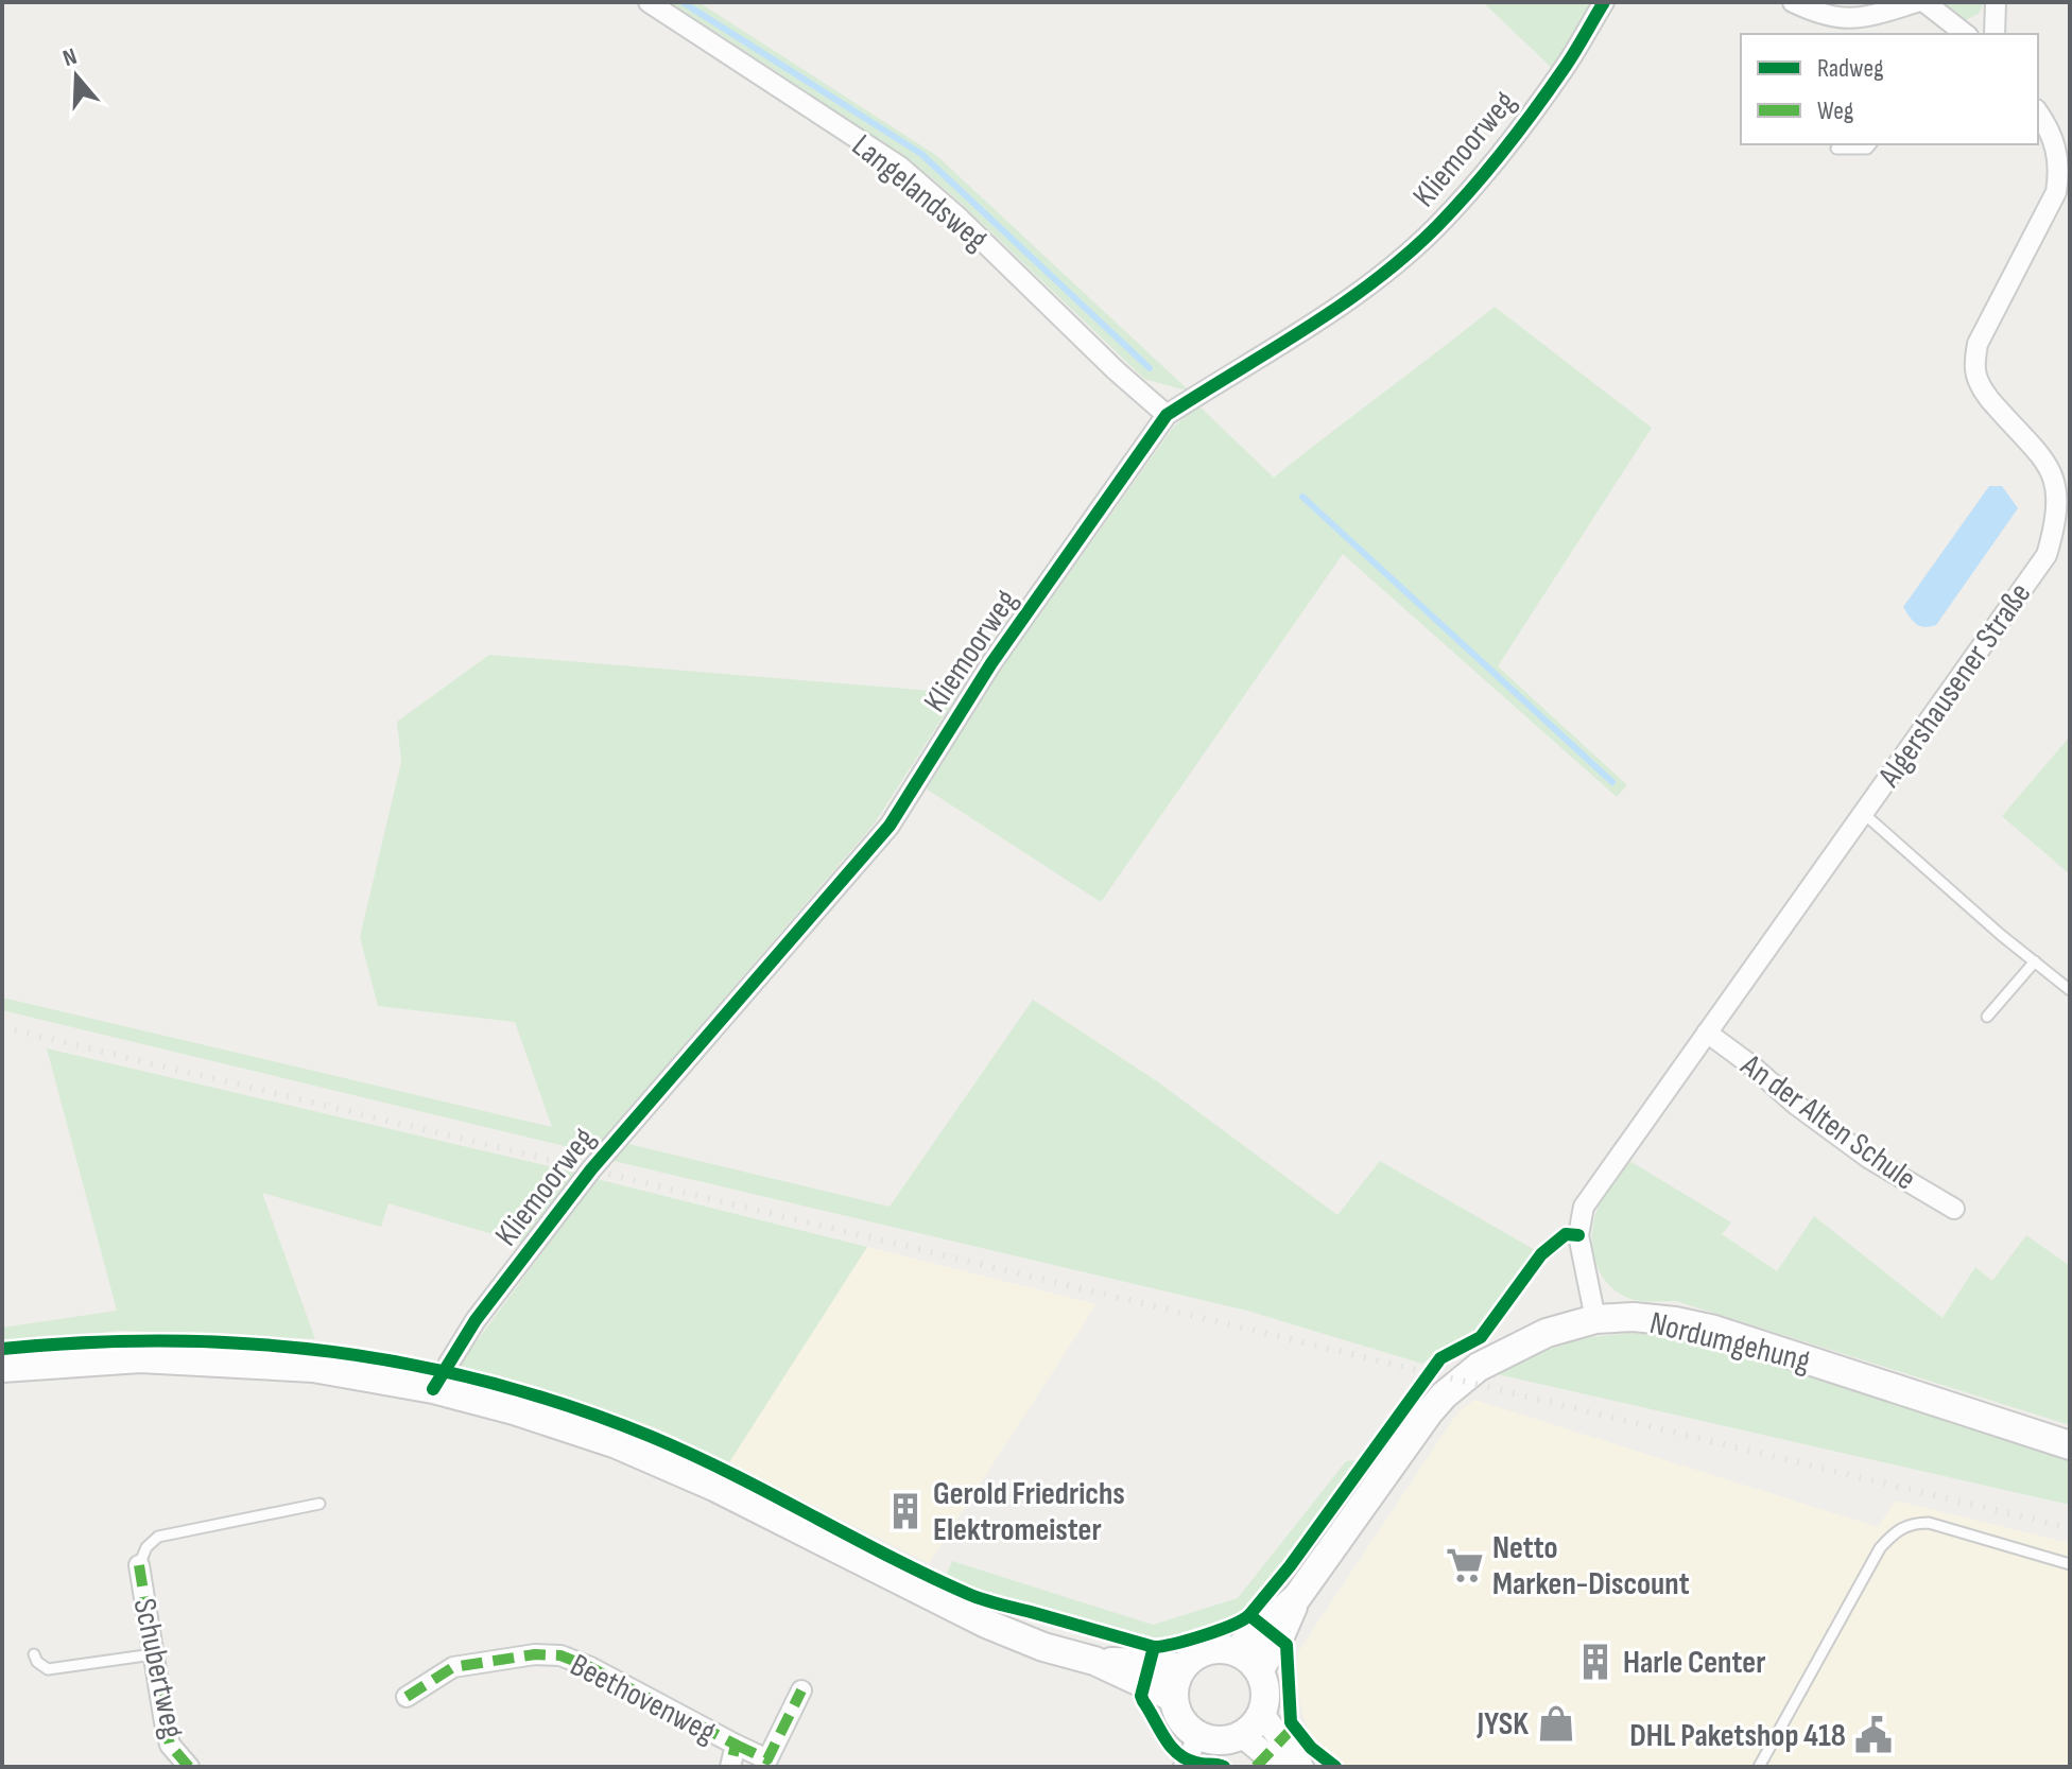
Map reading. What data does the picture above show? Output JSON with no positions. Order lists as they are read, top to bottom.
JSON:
{
  "streets": {
    "main road": ["Nordumgehung"],
    "street": [
      "Kliemoorweg",
      "Langelandsweg",
      "Algershausener Straße",
      "An der Alten Schule",
      "Schubertweg",
      "Beethovenweg"
    ]
  },
  "crossings": [
    ["Kliemoorweg", "Langelandsweg"],
    ["Algershausener Straße", "An der Alten Schule"],
    ["Algershausener Straße", "Nordumgehung"]
  ],
  "places": {
    "building": ["Gerold Friedrichs Elektromeister", "Harle Center"],
    "supermarket": ["Netto Marken-Discount"],
    "shop": ["JYSK"],
    "public building": ["DHL Paketshop 418"]
  },
  "legend": ["Radweg", "Weg"],
  "north": "top"
}
